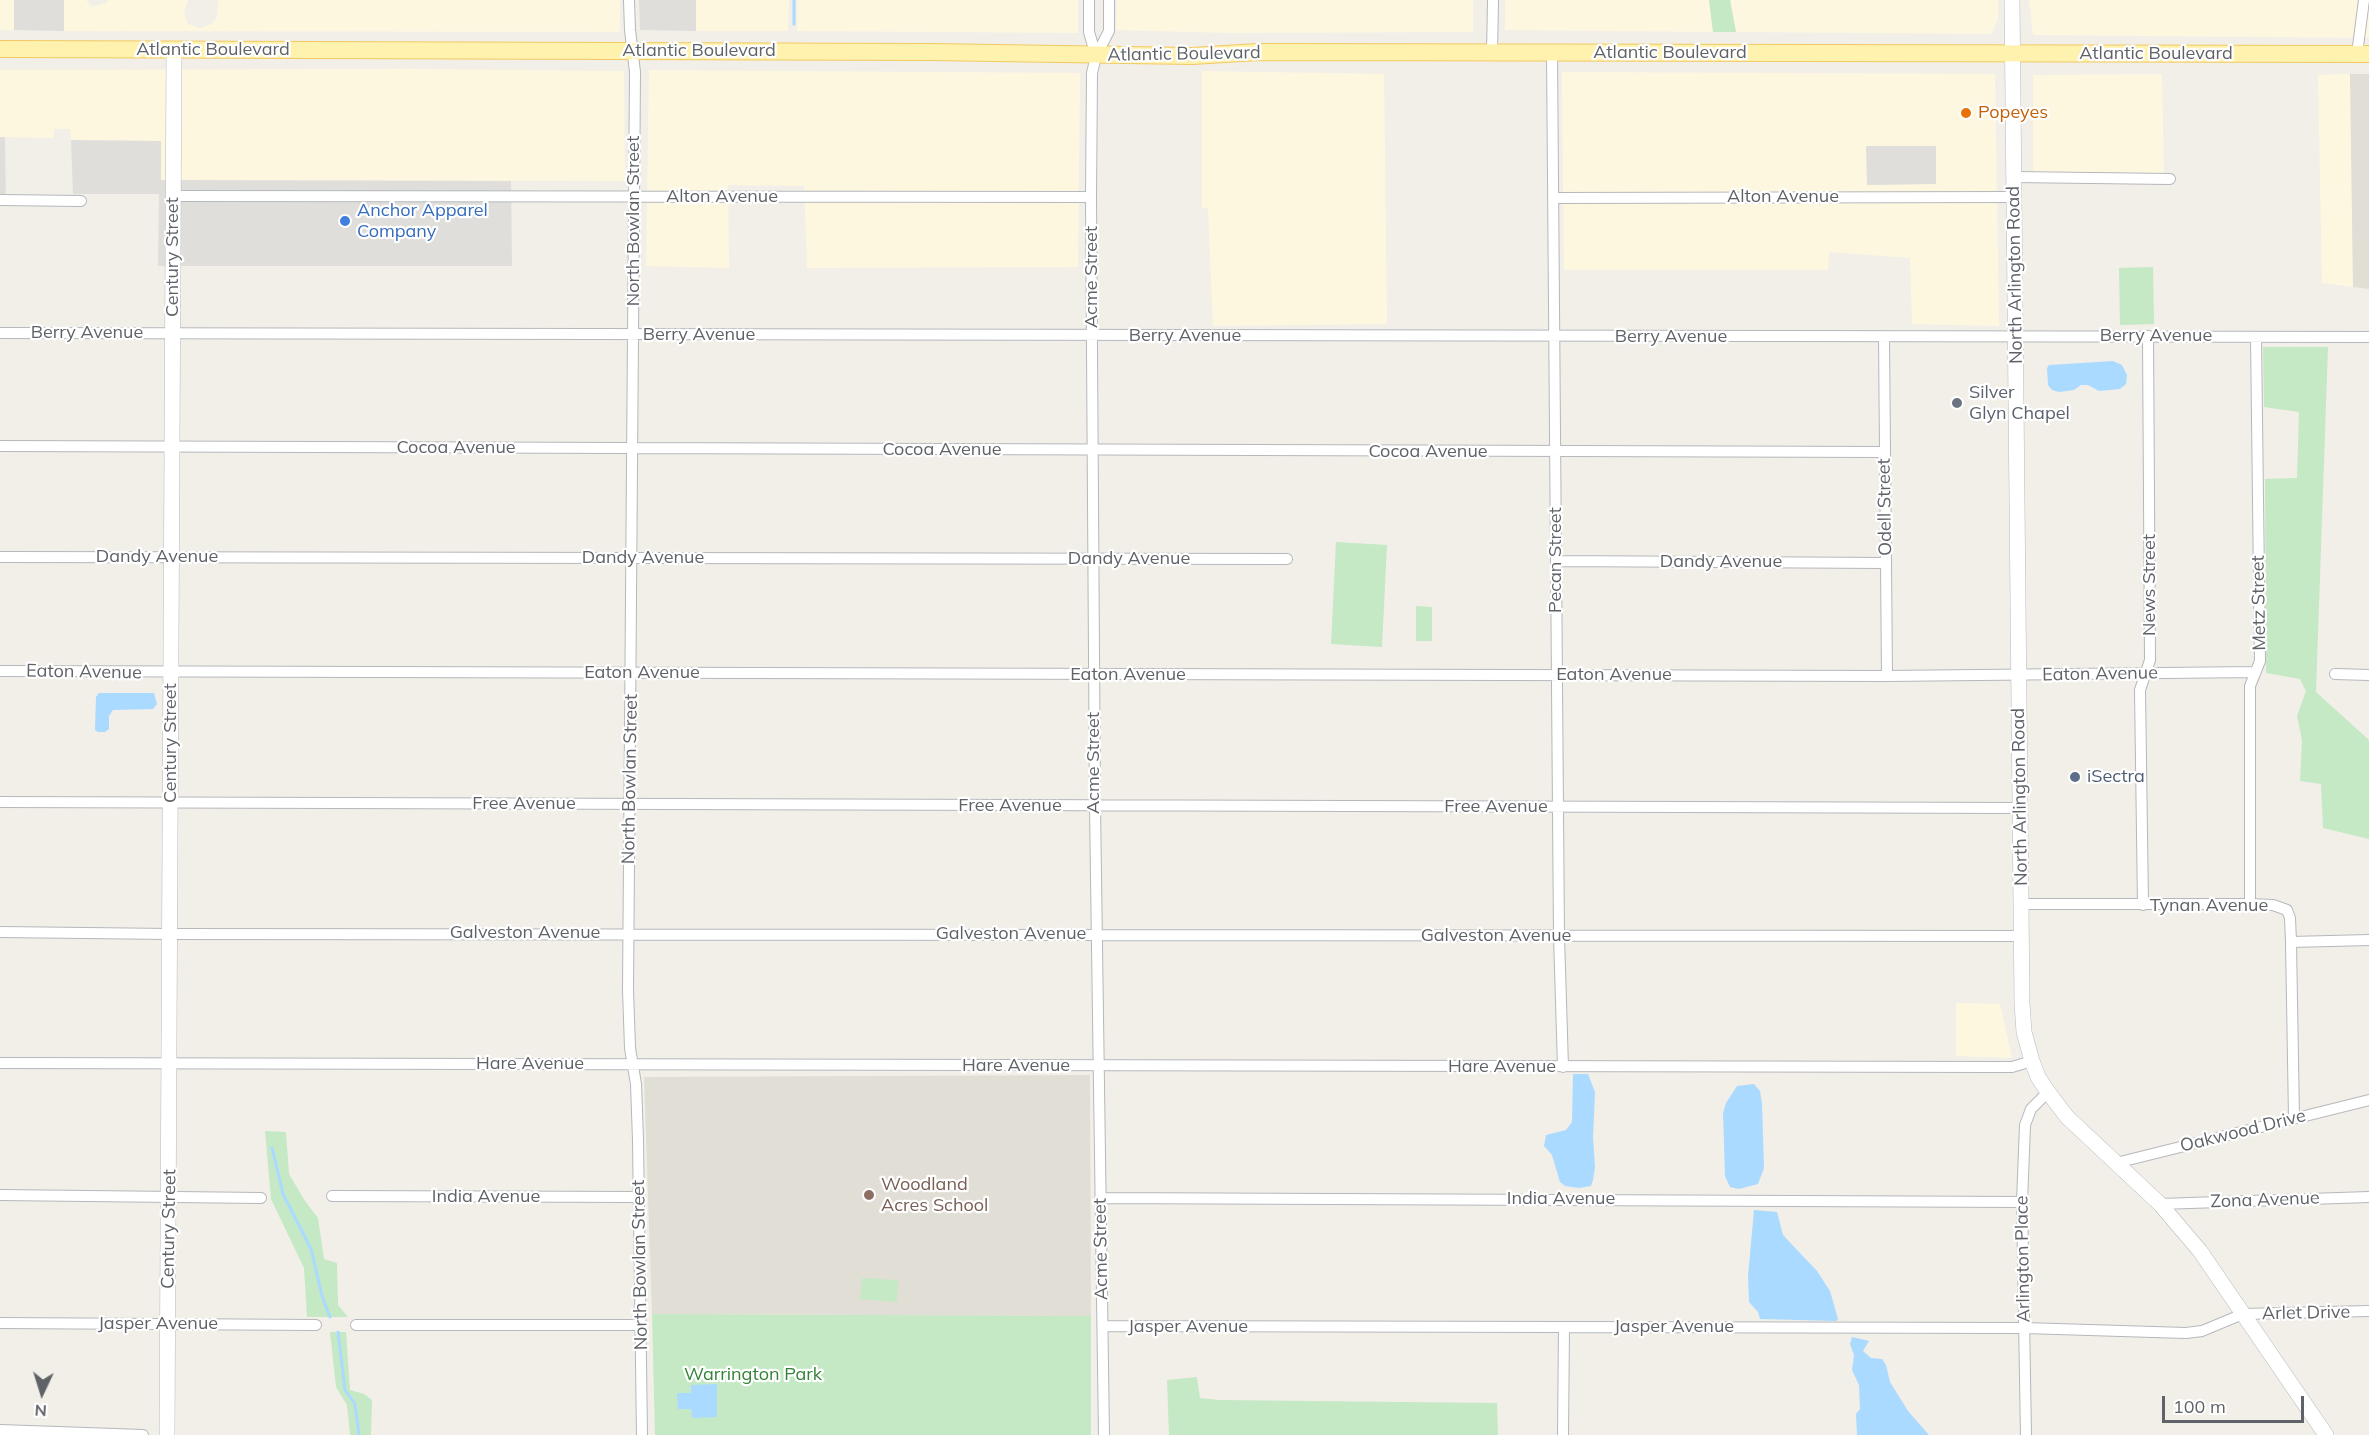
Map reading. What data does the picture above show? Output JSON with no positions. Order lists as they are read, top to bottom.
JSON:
{
  "streets": {
    "main road": ["Atlantic Boulevard", "Century Street", "North Arlington Road"],
    "street": [
      "Alton Avenue",
      "North Bowlan Street",
      "Acme Street",
      "Berry Avenue",
      "Cocoa Avenue",
      "Odell Street",
      "Dandy Avenue",
      "Pecan Street",
      "News Street",
      "Metz Street",
      "Eaton Avenue",
      "Free Avenue",
      "Tynan Avenue",
      "Galveston Avenue",
      "Hare Avenue",
      "Oakwood Drive",
      "India Avenue",
      "Zona Avenue",
      "Arlington Place",
      "Arlet Drive",
      "Jasper Avenue"
    ]
  },
  "crossings": [
    ["Atlantic Boulevard", "North Bowlan Street"],
    ["Atlantic Boulevard", "Century Street"],
    ["Atlantic Boulevard", "North Arlington Road"],
    ["Atlantic Boulevard", "Acme Street"],
    ["Atlantic Boulevard", "Pecan Street"],
    ["Alton Avenue", "North Bowlan Street"],
    ["Alton Avenue", "Century Street"],
    ["Alton Avenue", "North Arlington Road"],
    ["Alton Avenue", "Acme Street"],
    ["Alton Avenue", "Pecan Street"],
    ["North Bowlan Street", "Berry Avenue"],
    ["North Bowlan Street", "Cocoa Avenue"],
    ["North Bowlan Street", "Dandy Avenue"],
    ["North Bowlan Street", "Eaton Avenue"],
    ["North Bowlan Street", "Free Avenue"],
    ["North Bowlan Street", "Galveston Avenue"],
    ["North Bowlan Street", "Hare Avenue"],
    ["North Bowlan Street", "India Avenue"],
    ["Century Street", "Berry Avenue"],
    ["Century Street", "Cocoa Avenue"],
    ["Century Street", "Dandy Avenue"],
    ["Century Street", "Eaton Avenue"],
    ["Century Street", "Free Avenue"],
    ["Century Street", "Galveston Avenue"],
    ["Century Street", "Hare Avenue"],
    ["Century Street", "Jasper Avenue"],
    ["North Arlington Road", "Berry Avenue"],
    ["North Arlington Road", "Eaton Avenue"],
    ["North Arlington Road", "Free Avenue"],
    ["North Arlington Road", "Tynan Avenue"],
    ["North Arlington Road", "Galveston Avenue"],
    ["North Arlington Road", "Hare Avenue"],
    ["North Arlington Road", "Oakwood Drive"],
    ["North Arlington Road", "Zona Avenue"],
    ["North Arlington Road", "Arlington Place"],
    ["North Arlington Road", "Arlet Drive"],
    ["North Arlington Road", "Jasper Avenue"],
    ["Acme Street", "Berry Avenue"],
    ["Acme Street", "Cocoa Avenue"],
    ["Acme Street", "Dandy Avenue"],
    ["Acme Street", "Eaton Avenue"],
    ["Acme Street", "Free Avenue"],
    ["Acme Street", "Galveston Avenue"],
    ["Acme Street", "Hare Avenue"],
    ["Acme Street", "India Avenue"],
    ["Acme Street", "Jasper Avenue"],
    ["Berry Avenue", "Odell Street"],
    ["Berry Avenue", "Pecan Street"],
    ["Berry Avenue", "News Street"],
    ["Berry Avenue", "Metz Street"],
    ["Cocoa Avenue", "Odell Street"],
    ["Cocoa Avenue", "Pecan Street"],
    ["Odell Street", "Dandy Avenue"],
    ["Odell Street", "Eaton Avenue"],
    ["Dandy Avenue", "Pecan Street"],
    ["Pecan Street", "Eaton Avenue"],
    ["Pecan Street", "Free Avenue"],
    ["Pecan Street", "Galveston Avenue"],
    ["Pecan Street", "Hare Avenue"],
    ["News Street", "Eaton Avenue"],
    ["News Street", "Tynan Avenue"],
    ["Metz Street", "Eaton Avenue"],
    ["Metz Street", "Tynan Avenue"],
    ["India Avenue", "Arlington Place"],
    ["Arlington Place", "Jasper Avenue"],
    ["Arlet Drive", "Jasper Avenue"]
  ],
  "parks": ["Warrington Park"],
  "places": [
    "Popeyes",
    "Anchor Apparel Company",
    "Silver Glyn Chapel",
    "iSectra",
    "Woodland Acres School"
  ],
  "scale_bar": "100 m",
  "north": "bottom"
}
